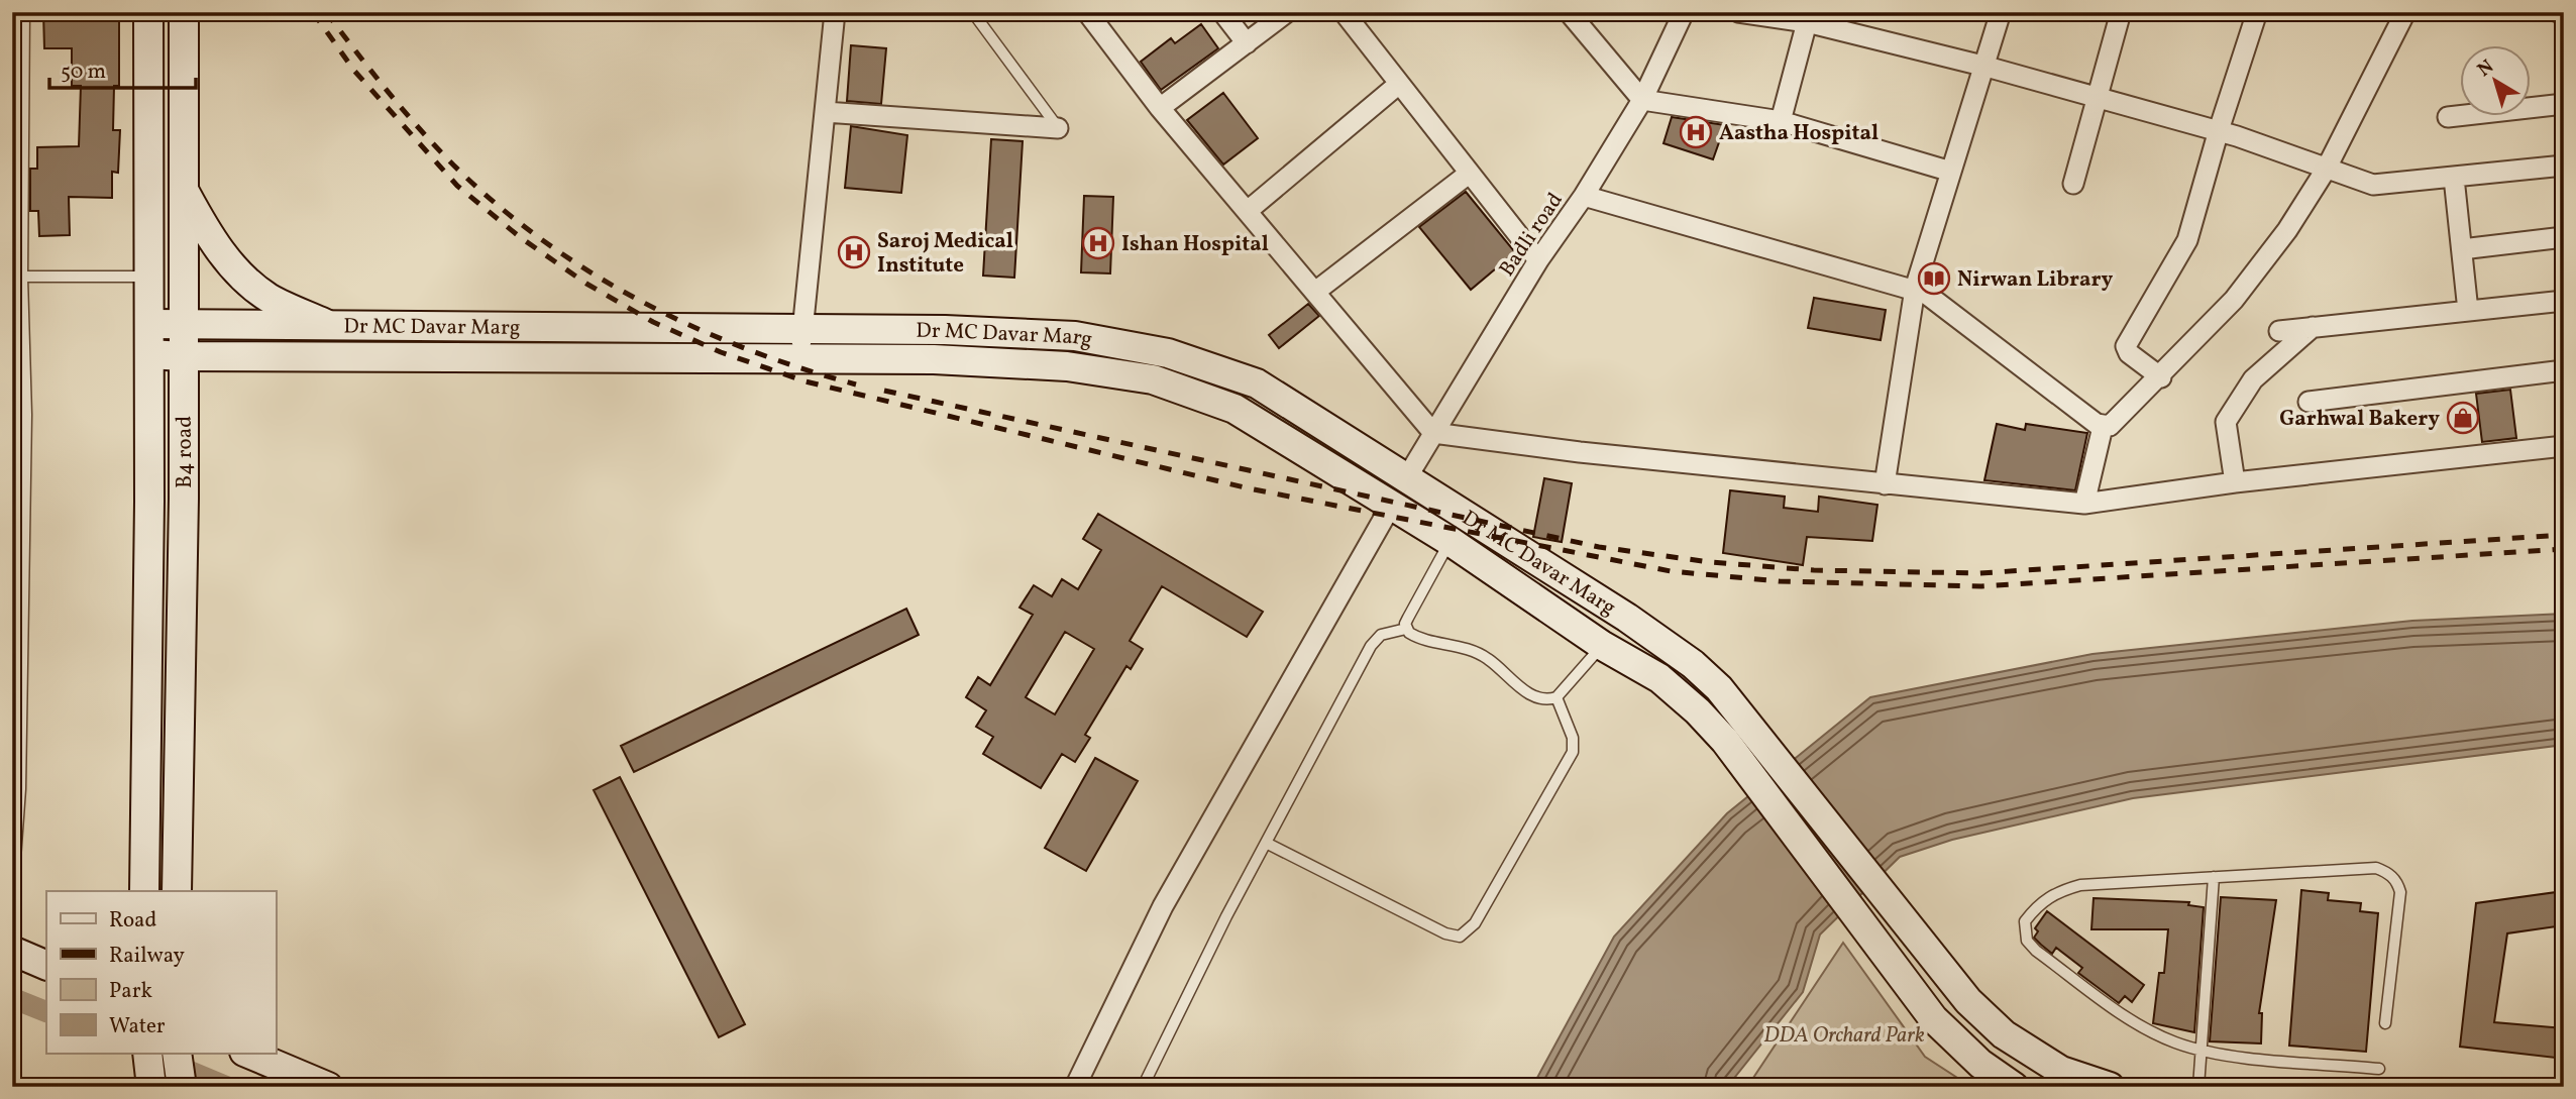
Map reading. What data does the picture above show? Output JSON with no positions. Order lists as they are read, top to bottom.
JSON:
{
  "streets": {
    "street": ["Badli road", "Dr MC Davar Marg", "B4 road"]
  },
  "crossings": [
    ["Badli road", "Dr MC Davar Marg"],
    ["Dr MC Davar Marg", "B4 road"]
  ],
  "parks": ["DDA Orchard Park"],
  "places": {
    "hospital": ["Aastha Hospital", "Ishan Hospital", "Saroj Medical Institute"],
    "library": ["Nirwan Library"],
    "shop": ["Garhwal Bakery"]
  },
  "legend": [
    "Road",
    "Railway",
    "Park",
    "Water"
  ],
  "scale_bar": "50 m",
  "north": "top left"
}
